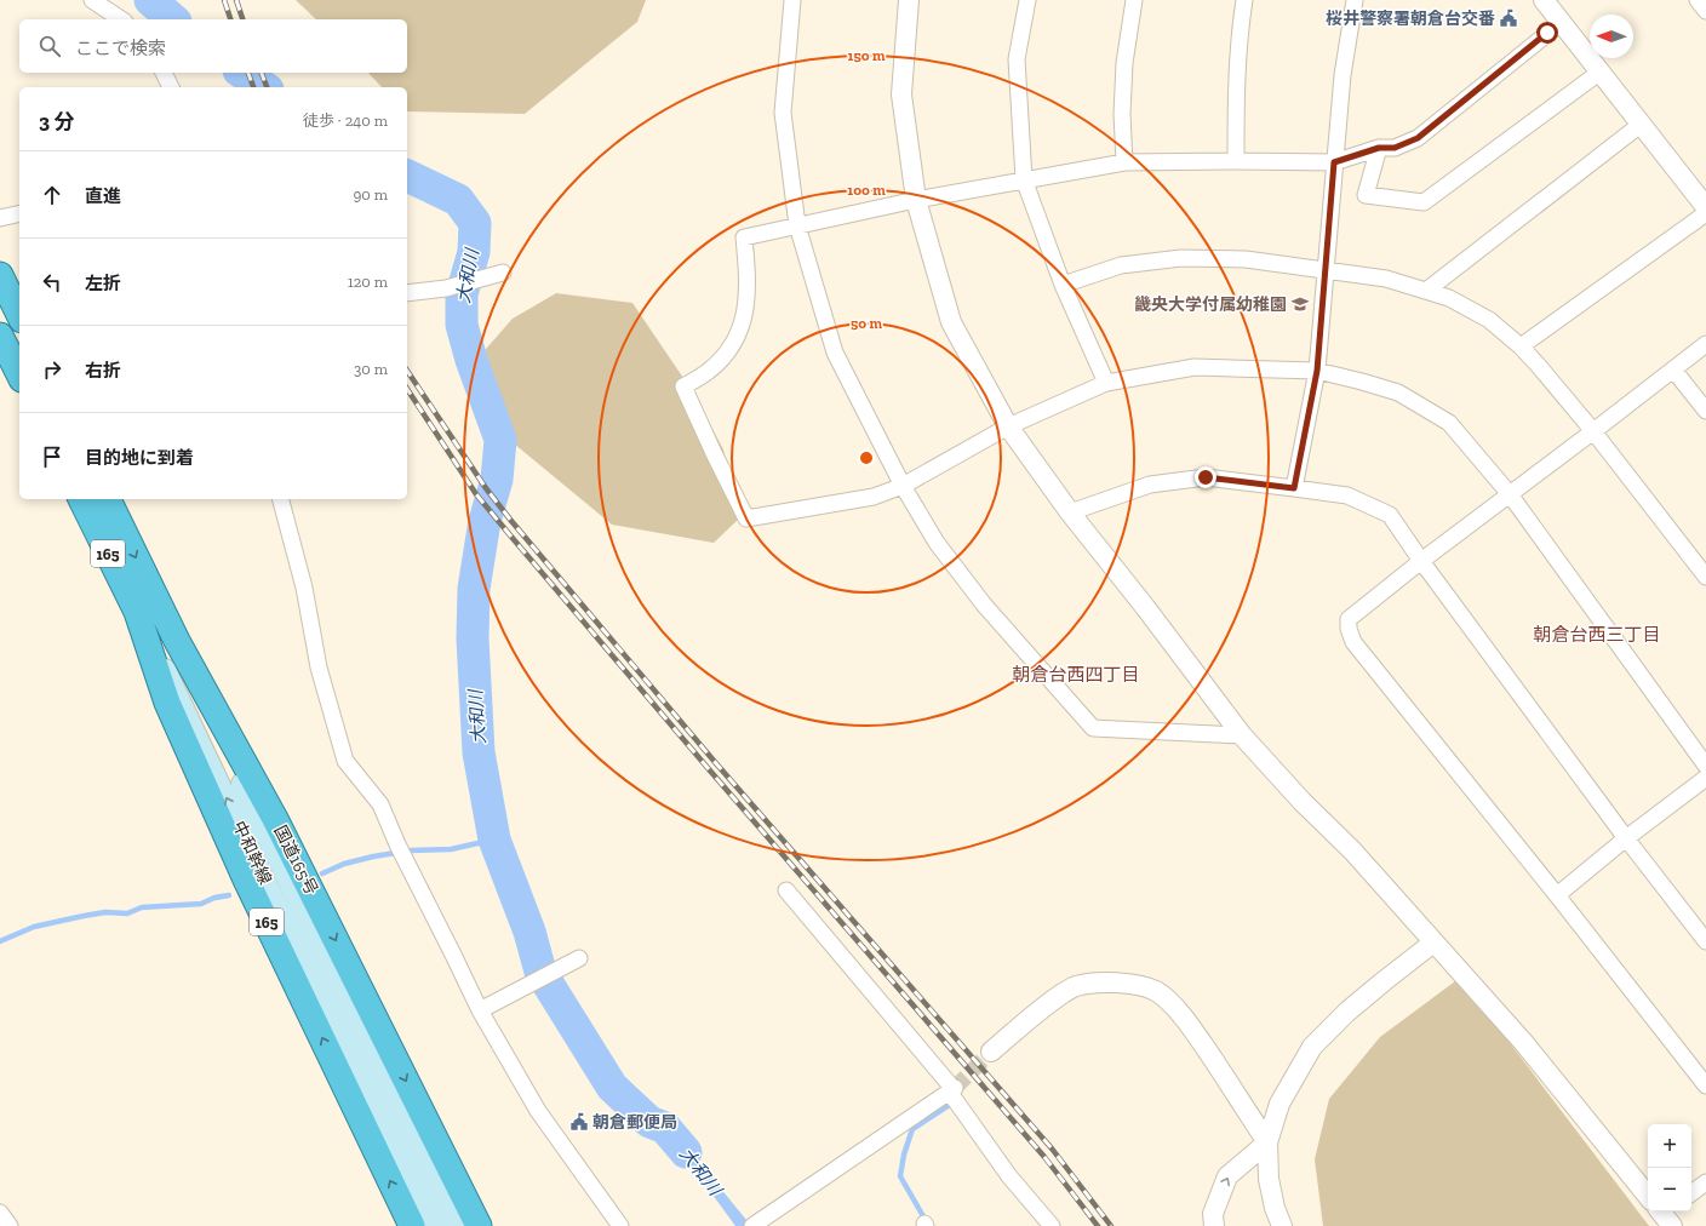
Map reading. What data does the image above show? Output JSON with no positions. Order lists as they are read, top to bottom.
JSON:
{
  "streets": {
    "highway": ["165", "国道165号"],
    "main road": ["中和幹線"]
  },
  "crossings": [
    ["165", "中和幹線"],
    ["中和幹線", "国道165号"]
  ],
  "districts": ["朝倉台西三丁目", "朝倉台西四丁目"],
  "water": ["大和川"],
  "places": {
    "public building": ["桜井警察署朝倉台交番", "朝倉郵便局"],
    "school or university": ["畿央大学付属幼稚園"]
  },
  "north": "left",
  "page": {
    "search": "ここで検索",
    "heading": ["3 分", "徒歩 · 240 m"],
    "list": [
      ["直進", "90 m"],
      ["左折", "120 m"],
      ["右折", "30 m"],
      "目的地に到着"
    ],
    "map_buttons": ["+", "−"]
  },
  "rings": ["150 m", "100 m", "50 m"]
}
